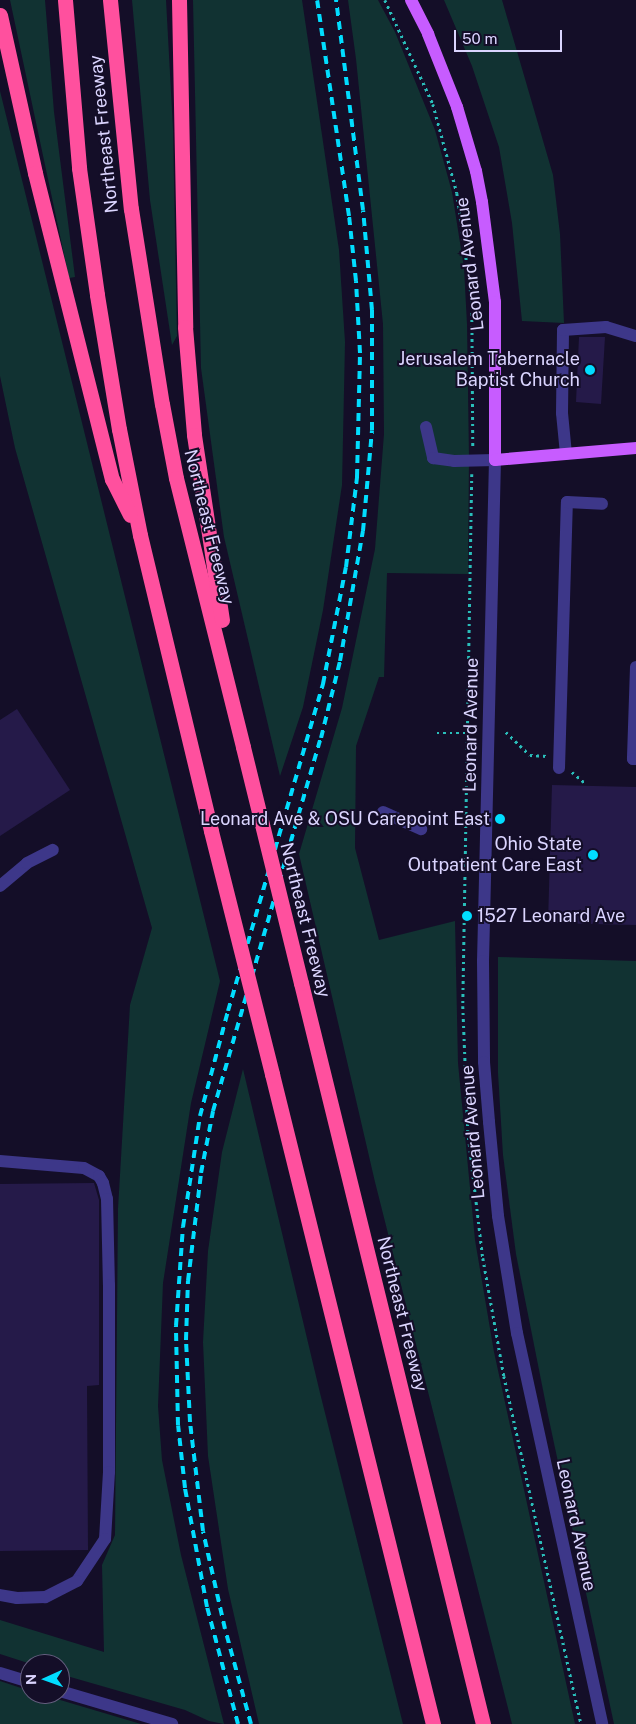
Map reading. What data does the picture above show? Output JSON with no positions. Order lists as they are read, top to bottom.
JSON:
{
  "streets": {
    "highway": ["Northeast Freeway"],
    "main road": ["Leonard Avenue"]
  },
  "places": [
    "Jerusalem Tabernacle Baptist Church",
    "Leonard Ave & OSU Carepoint East",
    "Ohio State Outpatient Care East",
    "1527 Leonard Ave"
  ],
  "scale_bar": "50 m",
  "north": "left"
}
